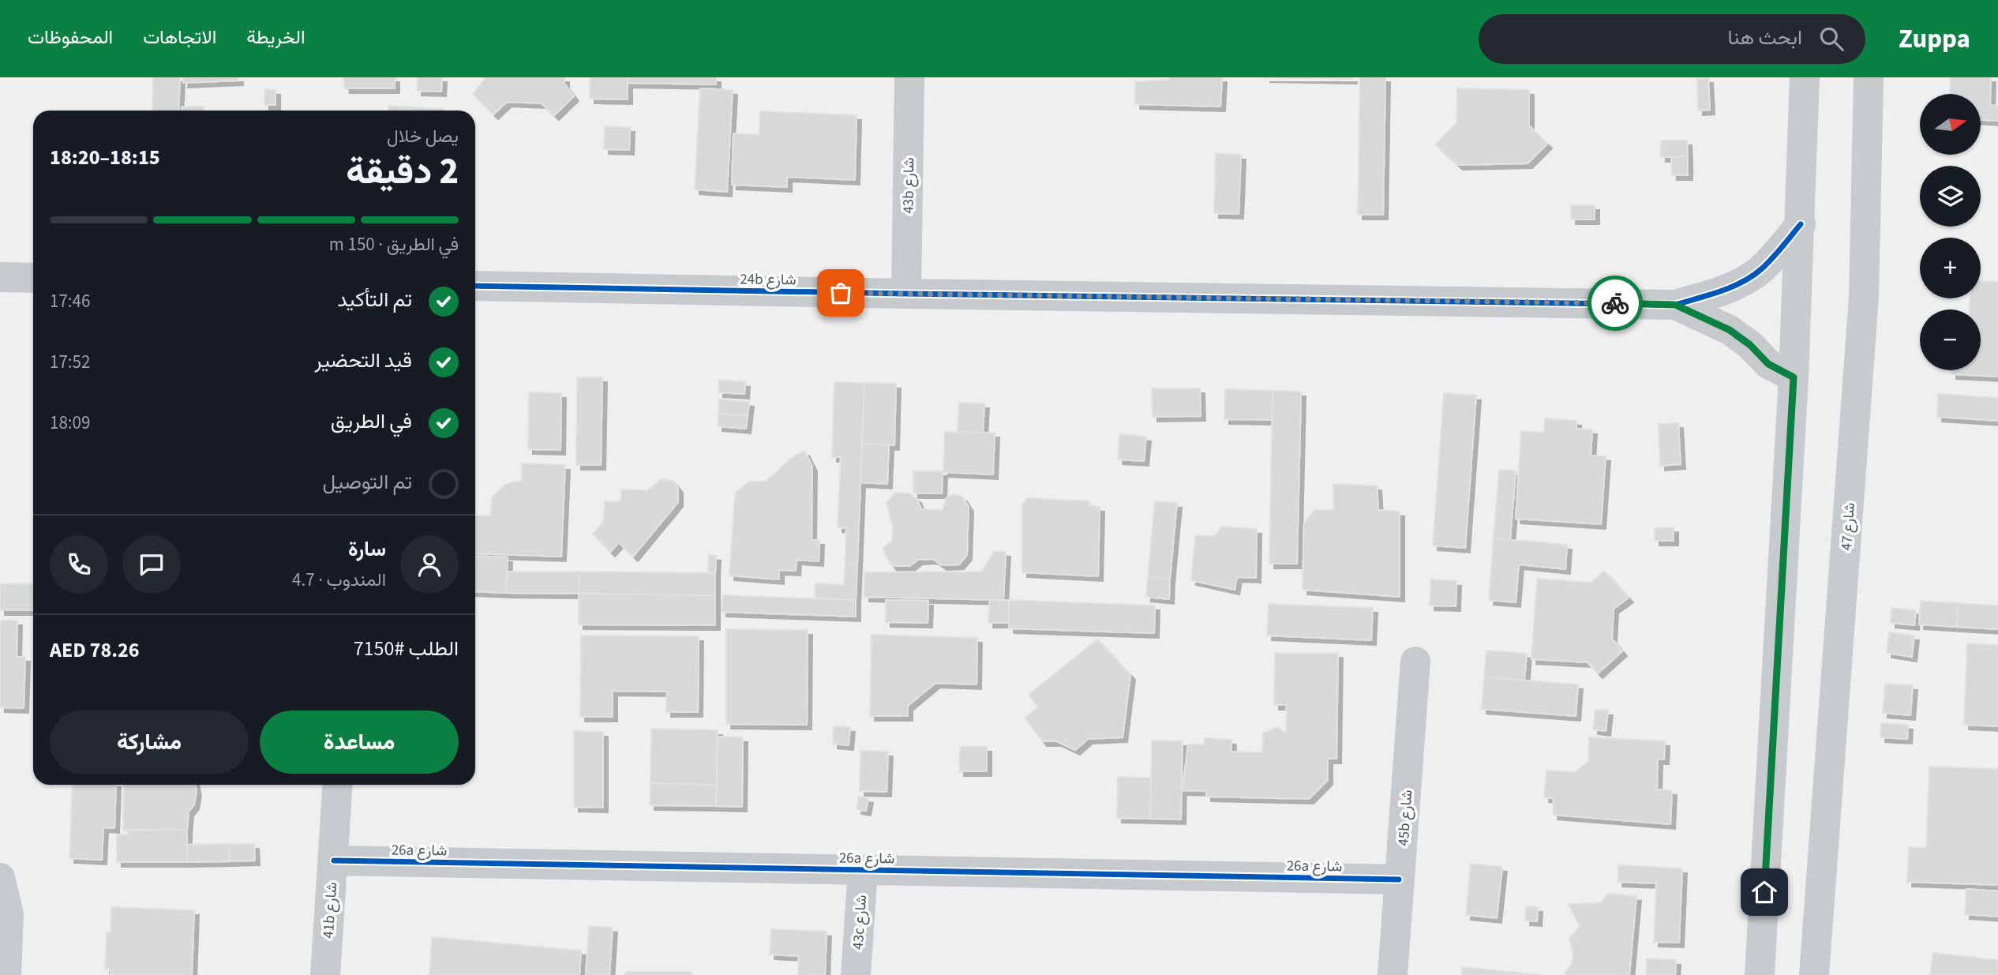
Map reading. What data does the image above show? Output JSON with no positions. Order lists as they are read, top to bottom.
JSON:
{
  "streets": {
    "street": [
      "43b شارع",
      "24b شارع",
      "شارع 47",
      "45b شارع",
      "26a شارع",
      "41b شارع",
      "43c شارع"
    ]
  },
  "crossings": [
    ["43b شارع", "24b شارع"],
    ["45b شارع", "26a شارع"],
    ["26a شارع", "41b شارع"],
    ["26a شارع", "43c شارع"]
  ],
  "north": "right",
  "page": {
    "header": "Zuppa",
    "search": "ابحث هنا",
    "nav": ["الخريطة", "الاتجاهات", "المحفوظات"],
    "map_buttons": ["+", "−"],
    "heading": ["2 دقيقة", "يصل خلال", "18:15–18:20"],
    "panel": [
      "سارة",
      "المندوب · 4.7",
      "الطلب #7150",
      "AED 78.26"
    ],
    "bar": "في الطريق · 150 m",
    "list": [
      ["تم التأكيد", "17:46"],
      ["قيد التحضير", "17:52"],
      ["في الطريق", "18:09"],
      "تم التوصيل"
    ],
    "buttons": ["مساعدة", "مشاركة"]
  }
}
